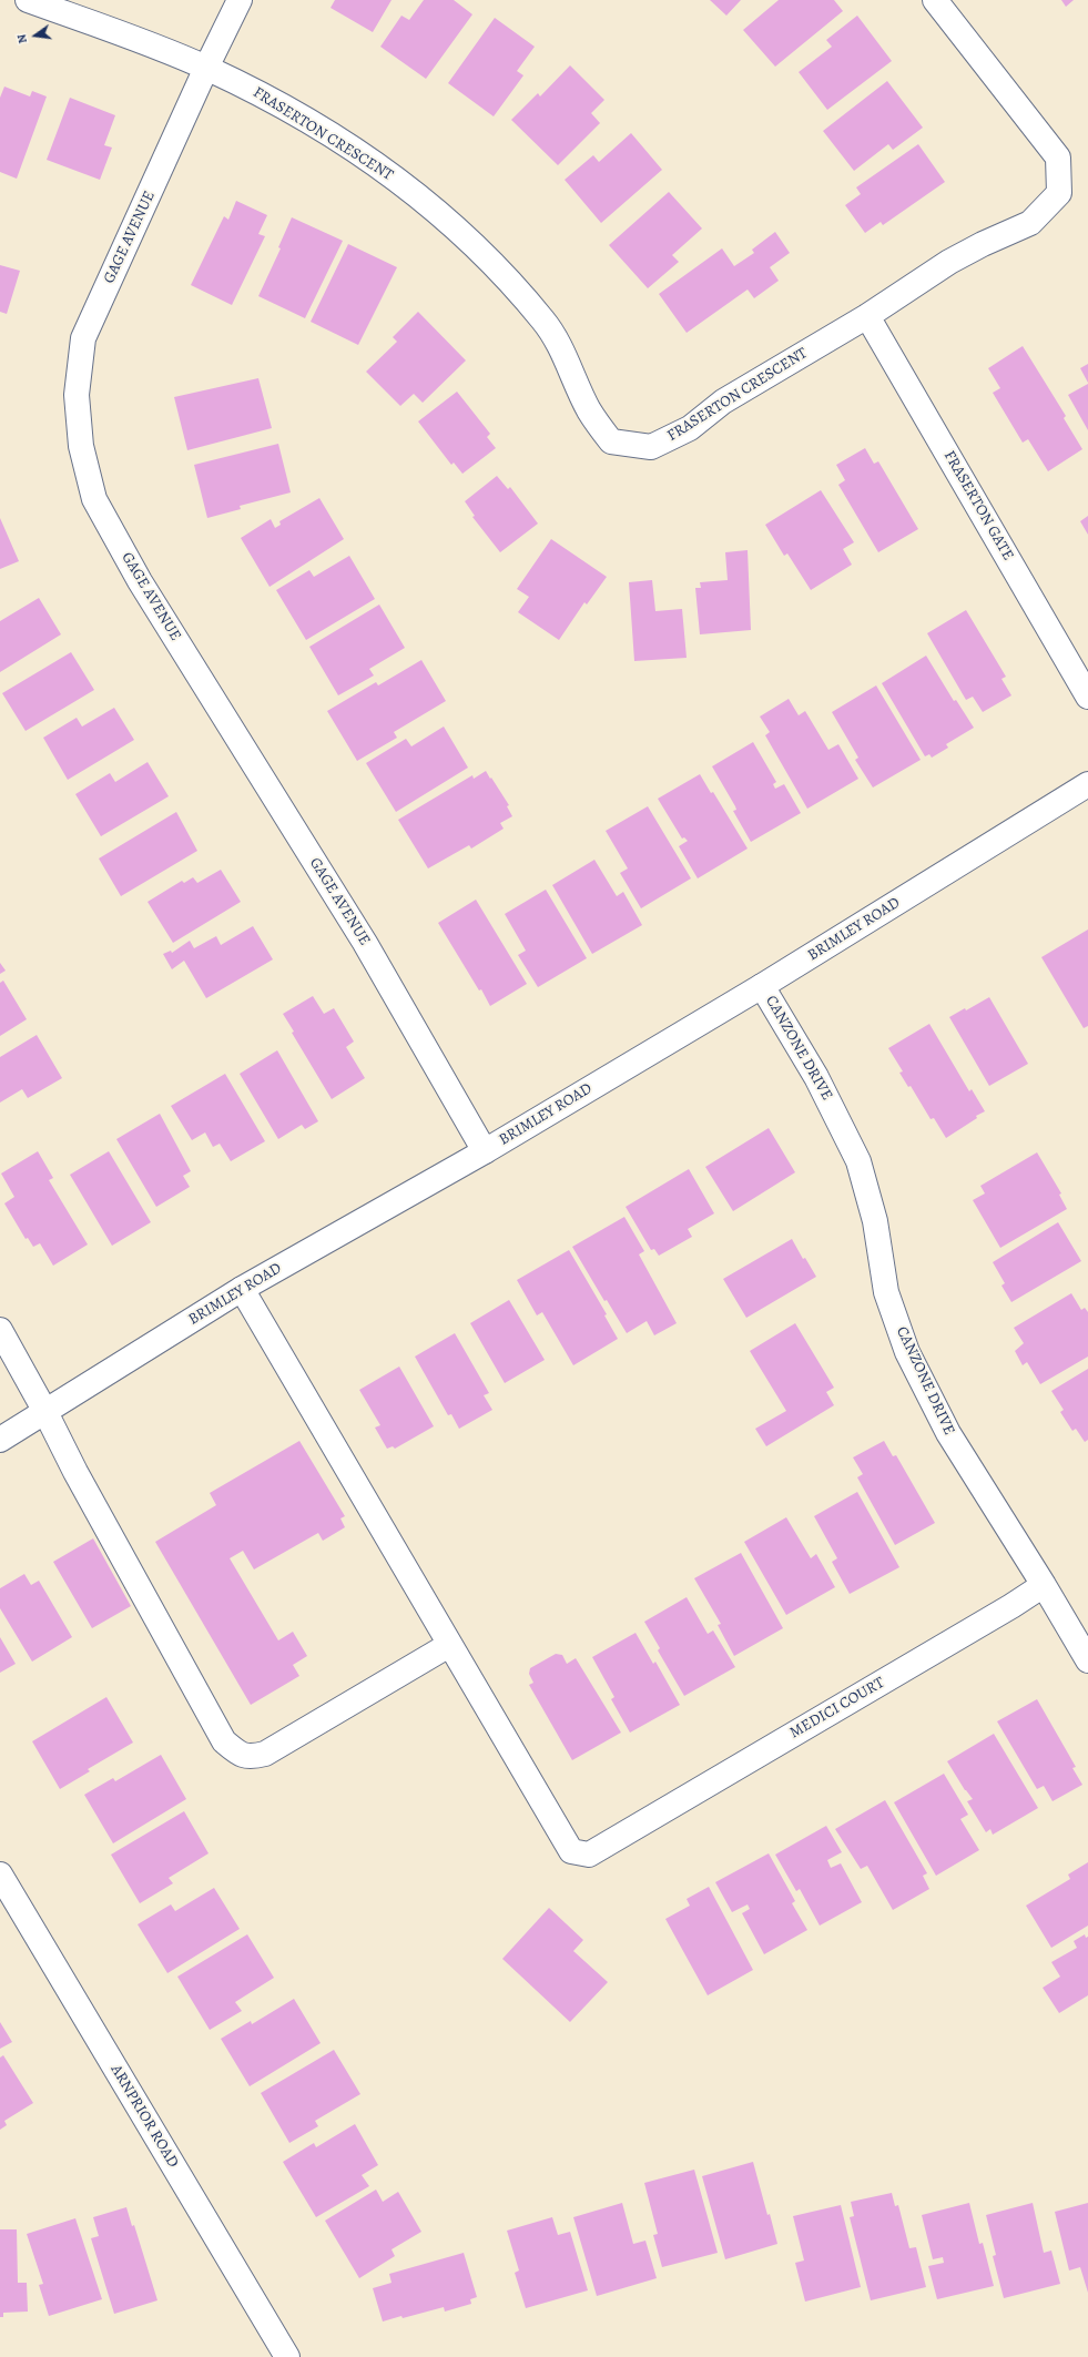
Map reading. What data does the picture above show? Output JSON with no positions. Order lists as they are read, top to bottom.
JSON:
{
  "streets": {
    "street": [
      "FRASERTON CRESCENT",
      "GAGE AVENUE",
      "FRASERTON GATE",
      "BRIMLEY ROAD",
      "CANZONE DRIVE",
      "MEDICI COURT",
      "ARNPRIOR ROAD"
    ]
  },
  "crossings": [
    ["FRASERTON CRESCENT", "GAGE AVENUE"],
    ["FRASERTON CRESCENT", "FRASERTON GATE"],
    ["GAGE AVENUE", "BRIMLEY ROAD"],
    ["BRIMLEY ROAD", "CANZONE DRIVE"],
    ["BRIMLEY ROAD", "MEDICI COURT"],
    ["CANZONE DRIVE", "MEDICI COURT"]
  ],
  "north": "left"
}
